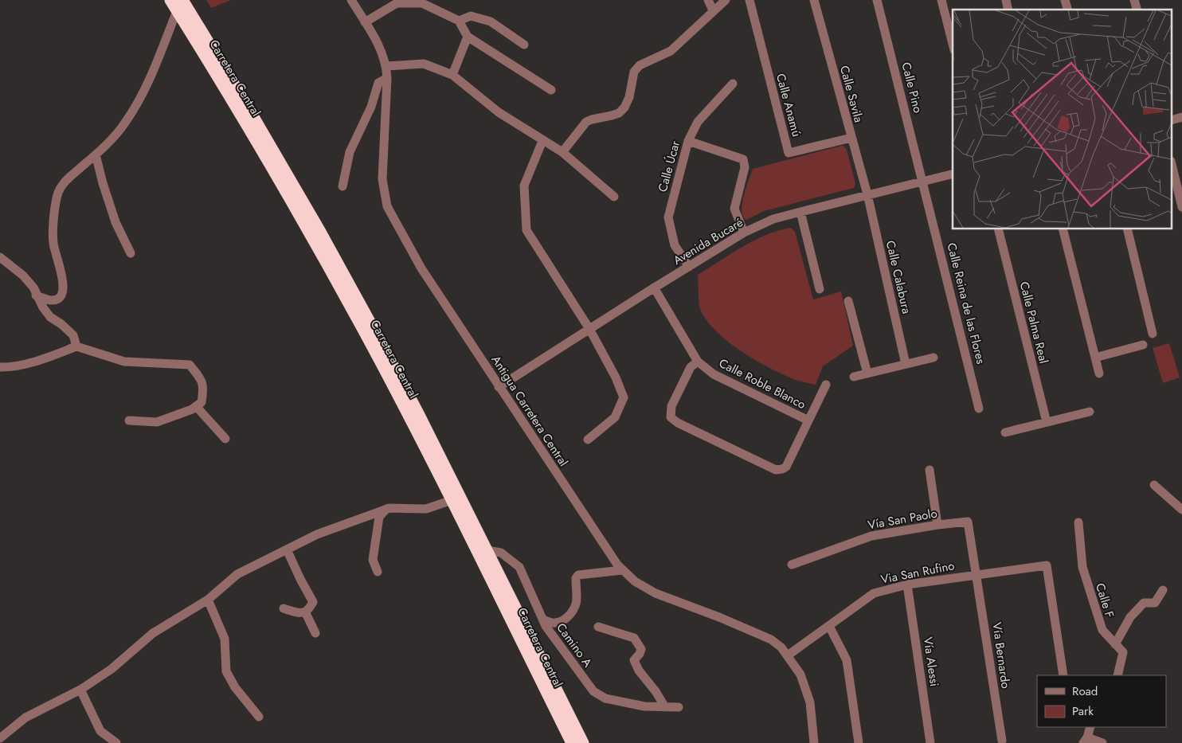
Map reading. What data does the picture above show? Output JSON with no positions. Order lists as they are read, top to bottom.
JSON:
{
  "streets": {
    "highway": ["Carretera Central"],
    "street": [
      "Calle Pino",
      "Calle Savila",
      "Calle Anamú",
      "Calle Úcar",
      "Avenida Bucaré",
      "Calle Calabura",
      "Calle Reina de las Flores",
      "Calle Palma Real",
      "Calle Roble Blanco",
      "Antigua Carretera Central",
      "Vía San Paolo",
      "Via San Rufino",
      "Calle F",
      "Camino A",
      "Vía Bernardo",
      "Vía Alessi"
    ]
  },
  "crossings": [
    ["Carretera Central", "Camino A"],
    ["Calle Pino", "Avenida Bucaré"],
    ["Calle Pino", "Calle Reina de las Flores"],
    ["Calle Savila", "Calle Anamú"],
    ["Calle Savila", "Avenida Bucaré"],
    ["Calle Savila", "Calle Calabura"],
    ["Calle Úcar", "Avenida Bucaré"],
    ["Avenida Bucaré", "Calle Calabura"],
    ["Avenida Bucaré", "Calle Reina de las Flores"],
    ["Avenida Bucaré", "Calle Roble Blanco"],
    ["Avenida Bucaré", "Antigua Carretera Central"],
    ["Antigua Carretera Central", "Via San Rufino"],
    ["Vía San Paolo", "Via San Rufino"],
    ["Vía San Paolo", "Vía Bernardo"],
    ["Via San Rufino", "Vía Bernardo"],
    ["Via San Rufino", "Vía Alessi"]
  ],
  "legend": ["Road", "Park"]
}
